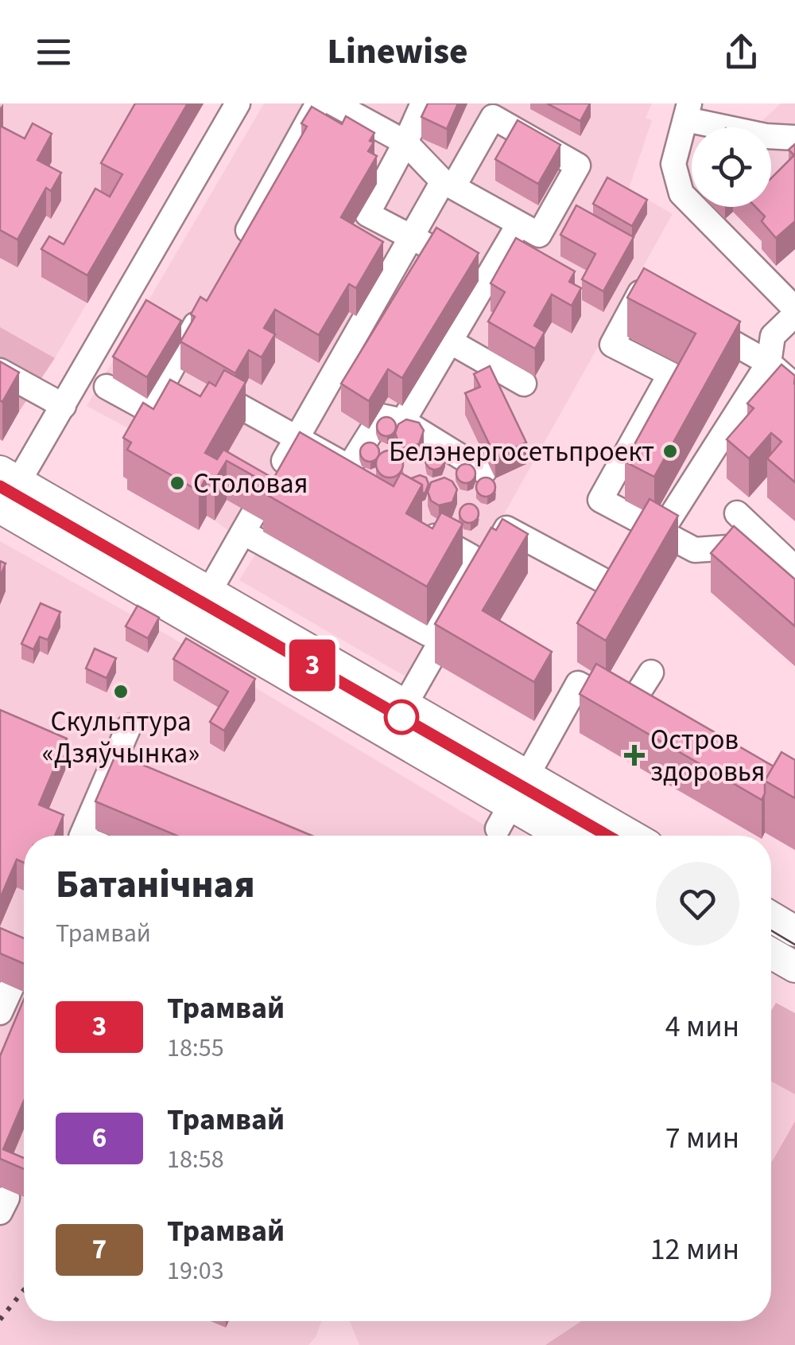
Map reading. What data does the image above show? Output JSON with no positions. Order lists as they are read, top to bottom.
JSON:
{
  "places": {
    "other": ["Белэнергосетьпроект", "Столовая", "Скульптура «Дзяўчынка»"],
    "health": ["Остров здоровья"]
  },
  "lines": ["tram line 3"],
  "page": {
    "header": "Linewise",
    "on_map": "3",
    "heading": ["Батанічная", "Трамвай"],
    "list": [
      {
        "mark": "3",
        "name": "Трамвай",
        "note": "18:55",
        "value": "4 мин"
      },
      {
        "mark": "6",
        "name": "Трамвай",
        "note": "18:58",
        "value": "7 мин"
      },
      {
        "mark": "7",
        "name": "Трамвай",
        "note": "19:03",
        "value": "12 мин"
      }
    ]
  }
}
